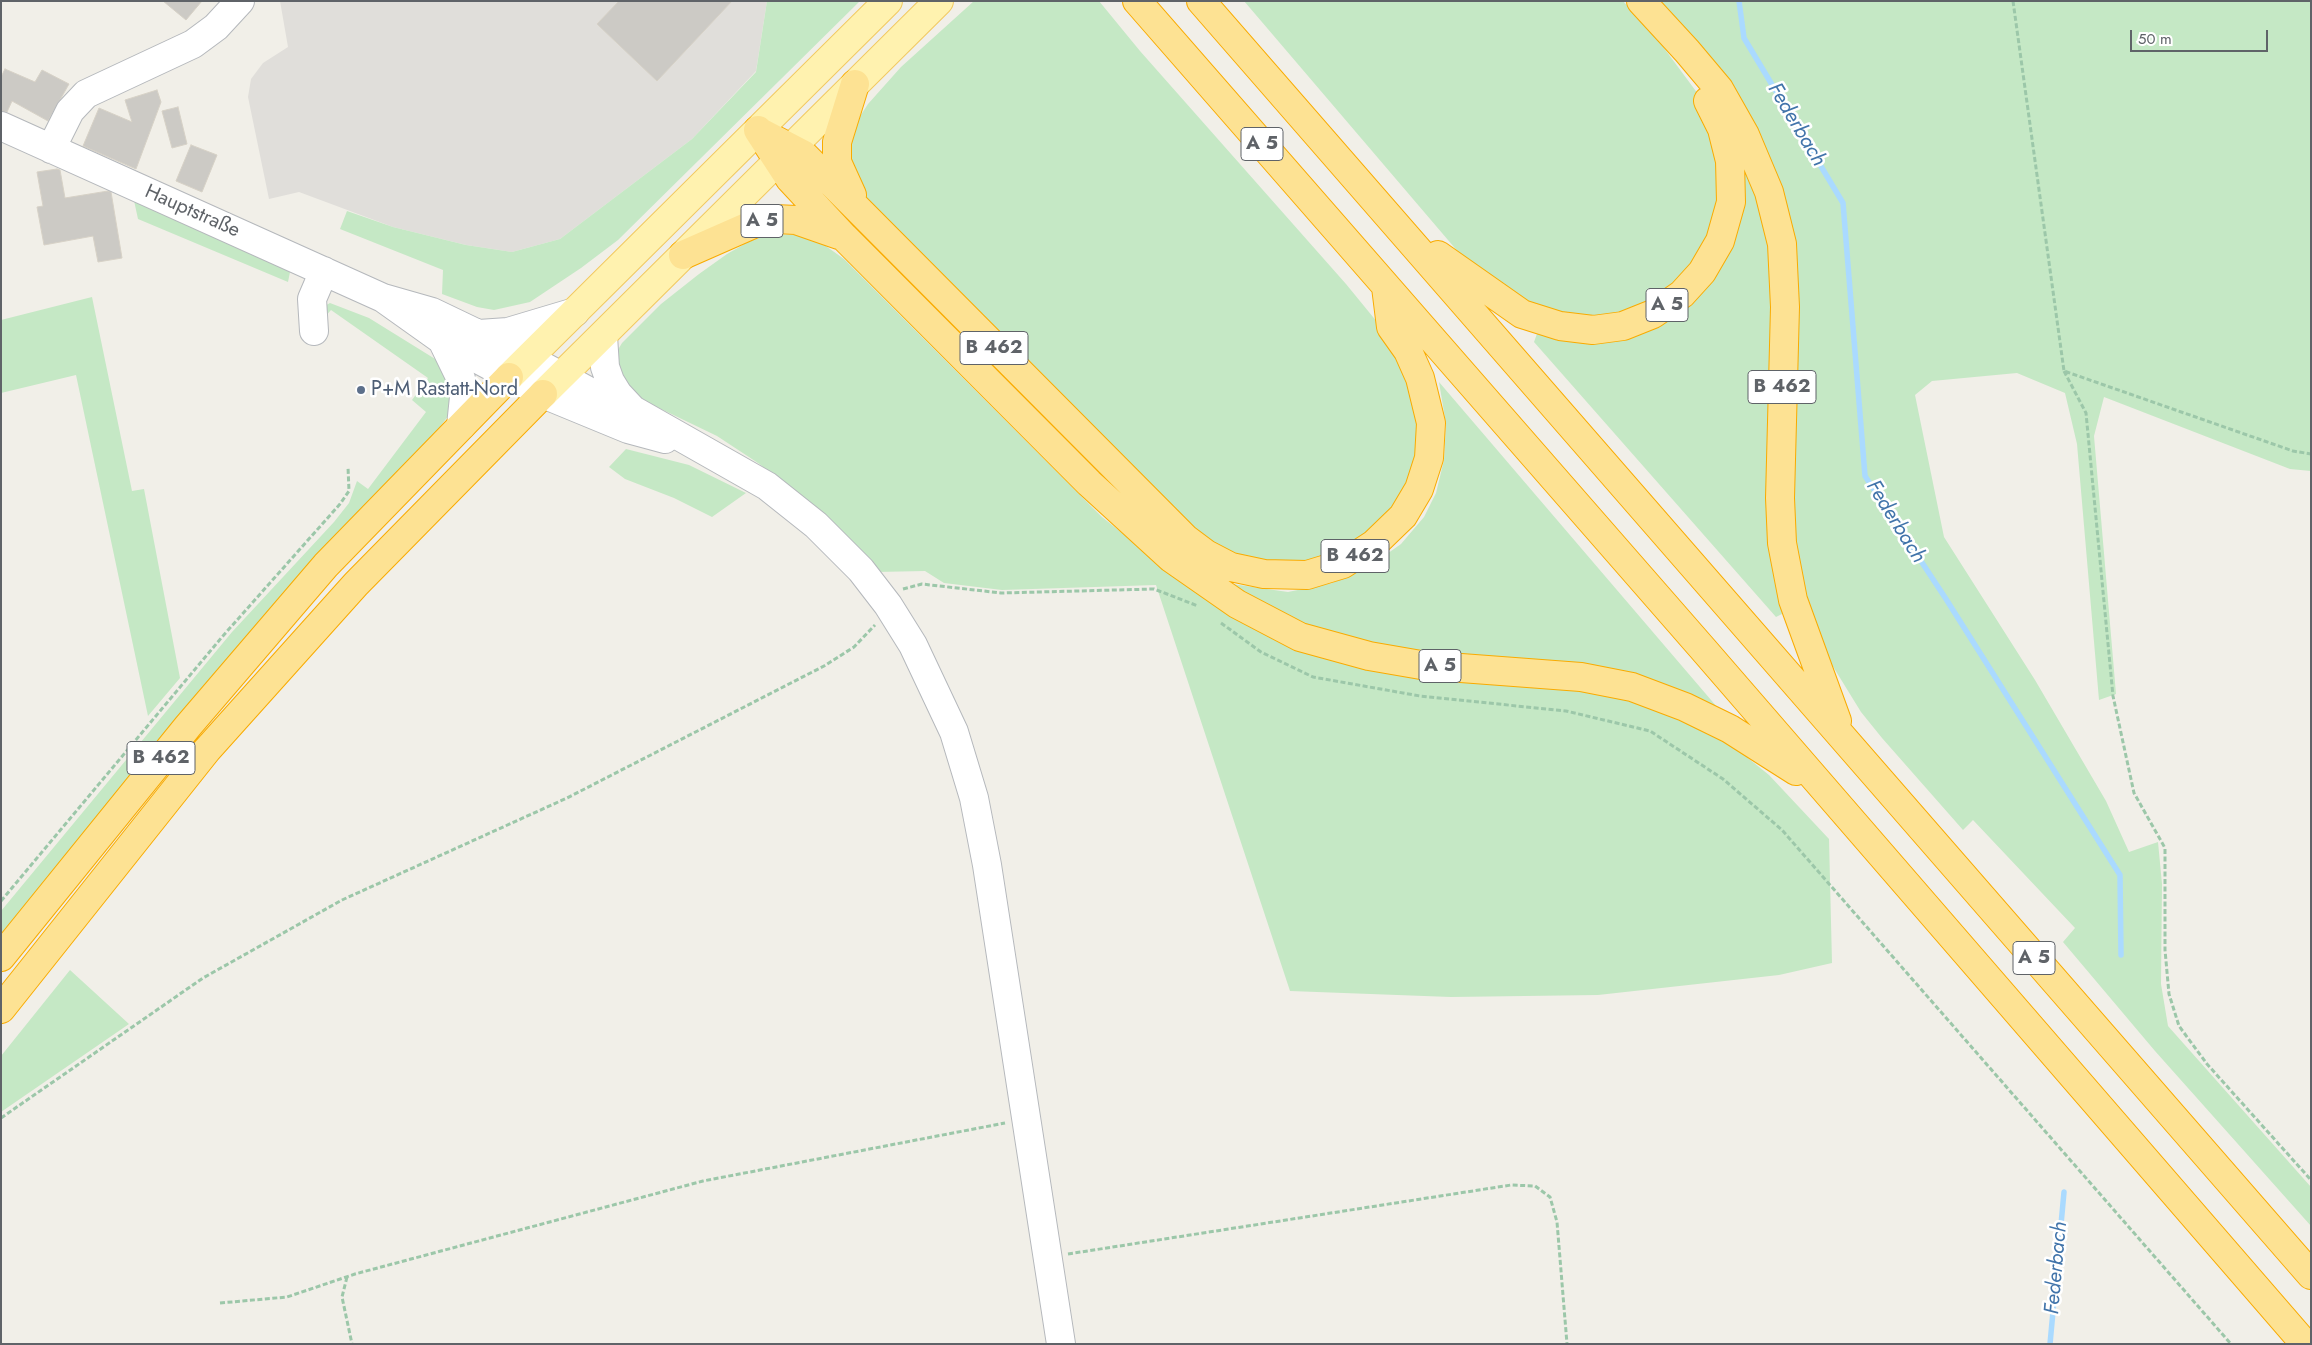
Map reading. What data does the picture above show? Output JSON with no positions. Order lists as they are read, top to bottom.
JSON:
{
  "streets": {
    "highway": ["A 5", "B 462"],
    "street": ["Hauptstraße"]
  },
  "crossings": [
    ["A 5", "B 462"],
    ["Hauptstraße", "B 462"]
  ],
  "water": ["Federbach"],
  "places": ["P+M Rastatt-Nord"],
  "scale_bar": "50 m"
}
